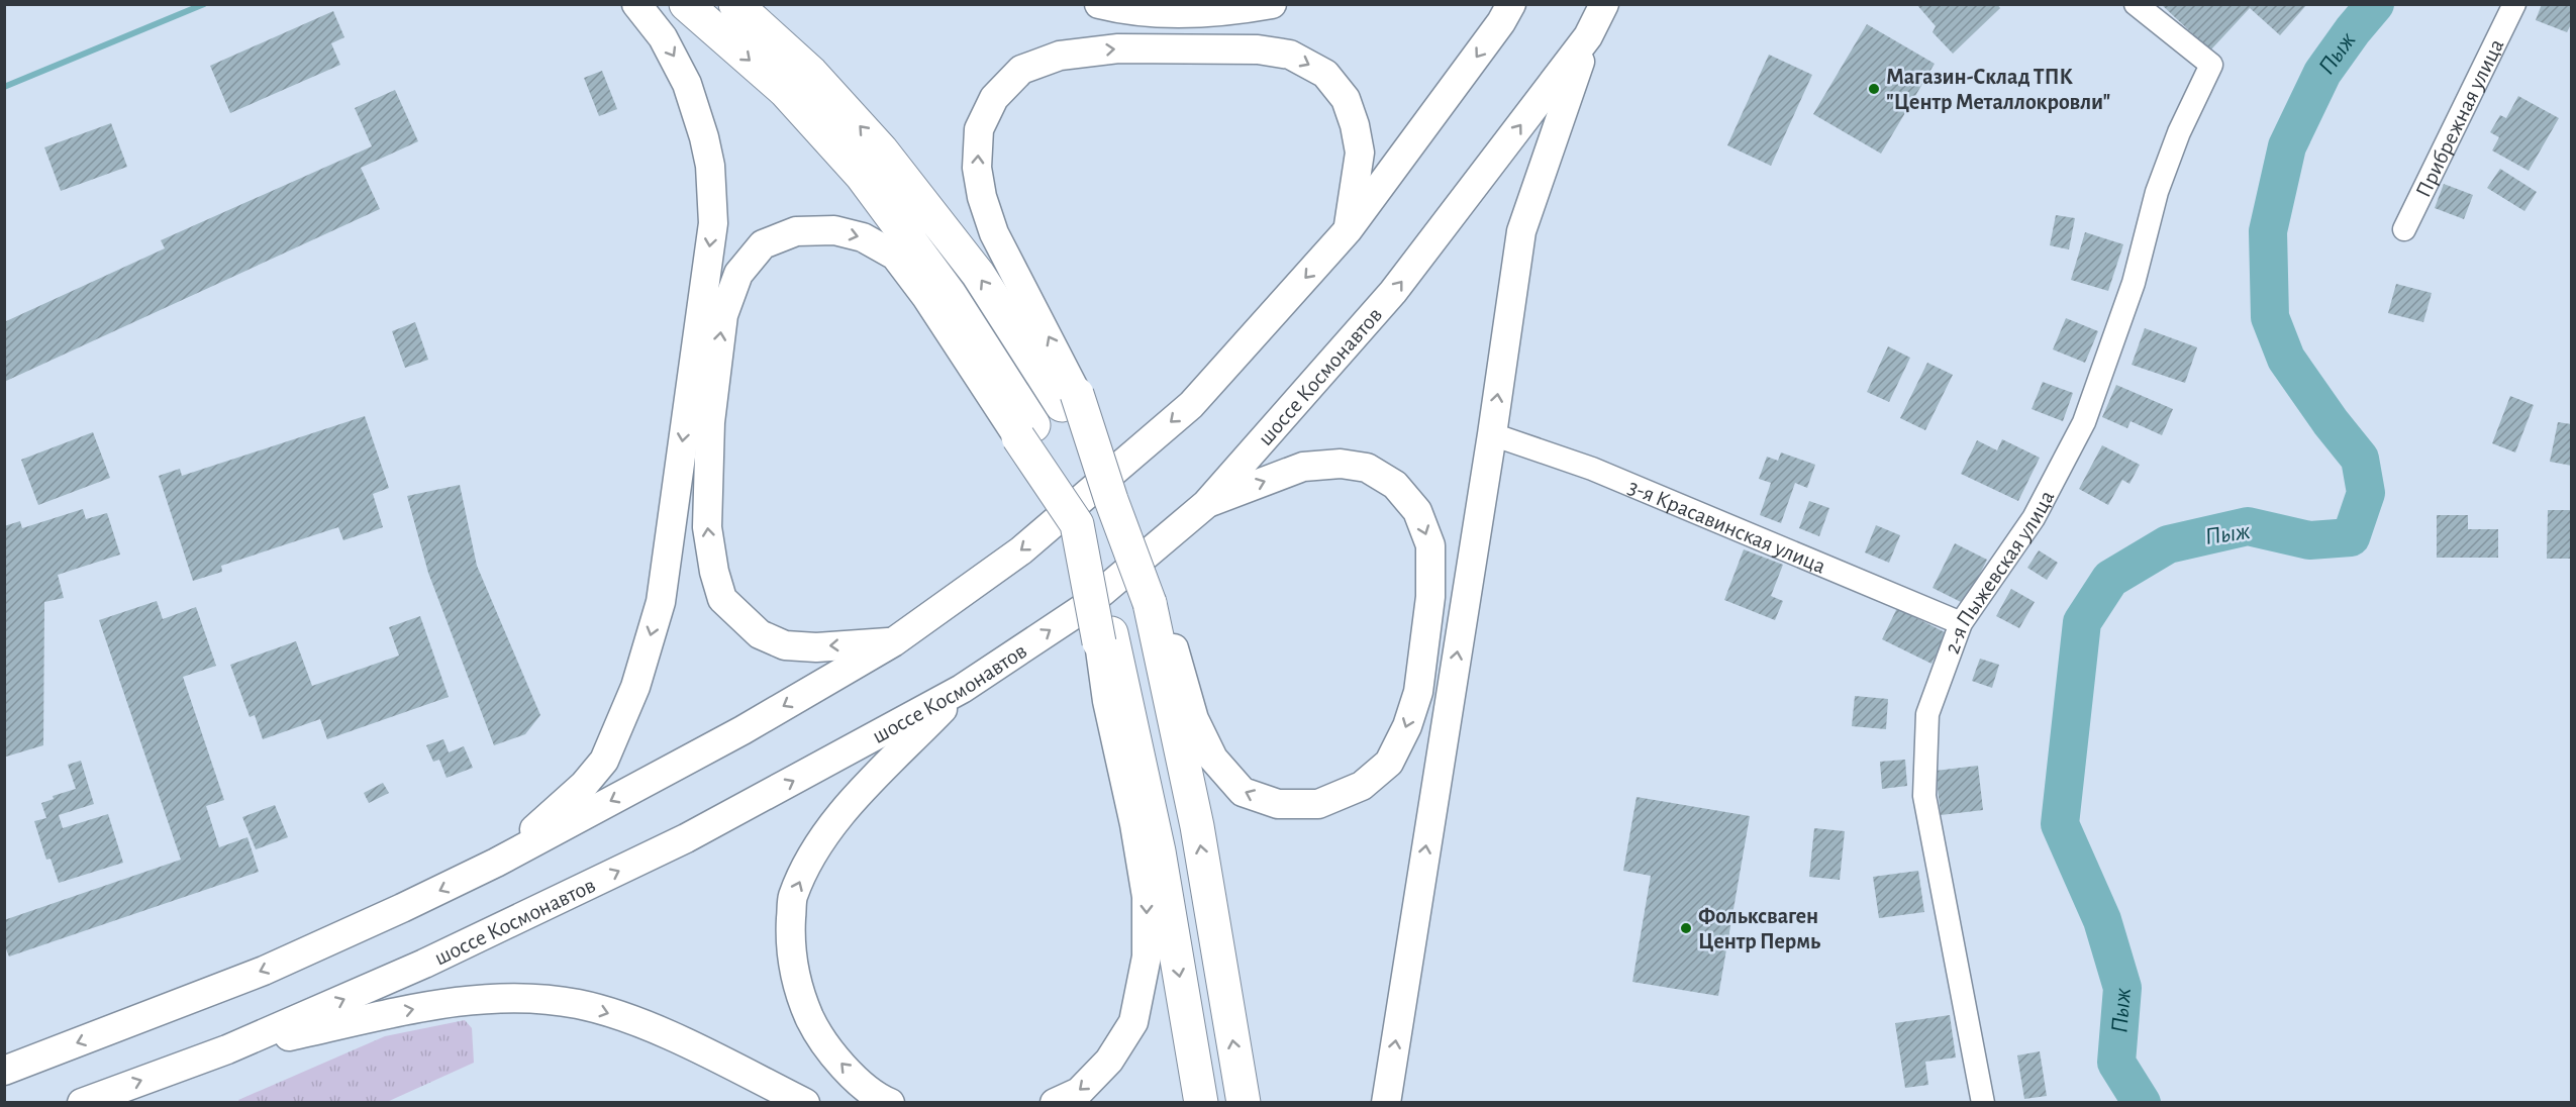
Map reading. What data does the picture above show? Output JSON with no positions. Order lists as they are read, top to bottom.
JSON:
{
  "streets": {
    "main road": ["шоссе Космонавтов"],
    "street": ["Прибрежная улица", "3-я Красавинская улица", "2-я Пыжевская улица"]
  },
  "crossings": [
    ["3-я Красавинская улица", "2-я Пыжевская улица"]
  ],
  "water": ["Пыж"],
  "places": ["Магазин-Склад ТПК \"Центр Металлокровли\"", "Фольксваген Центр Пермь"]
}
